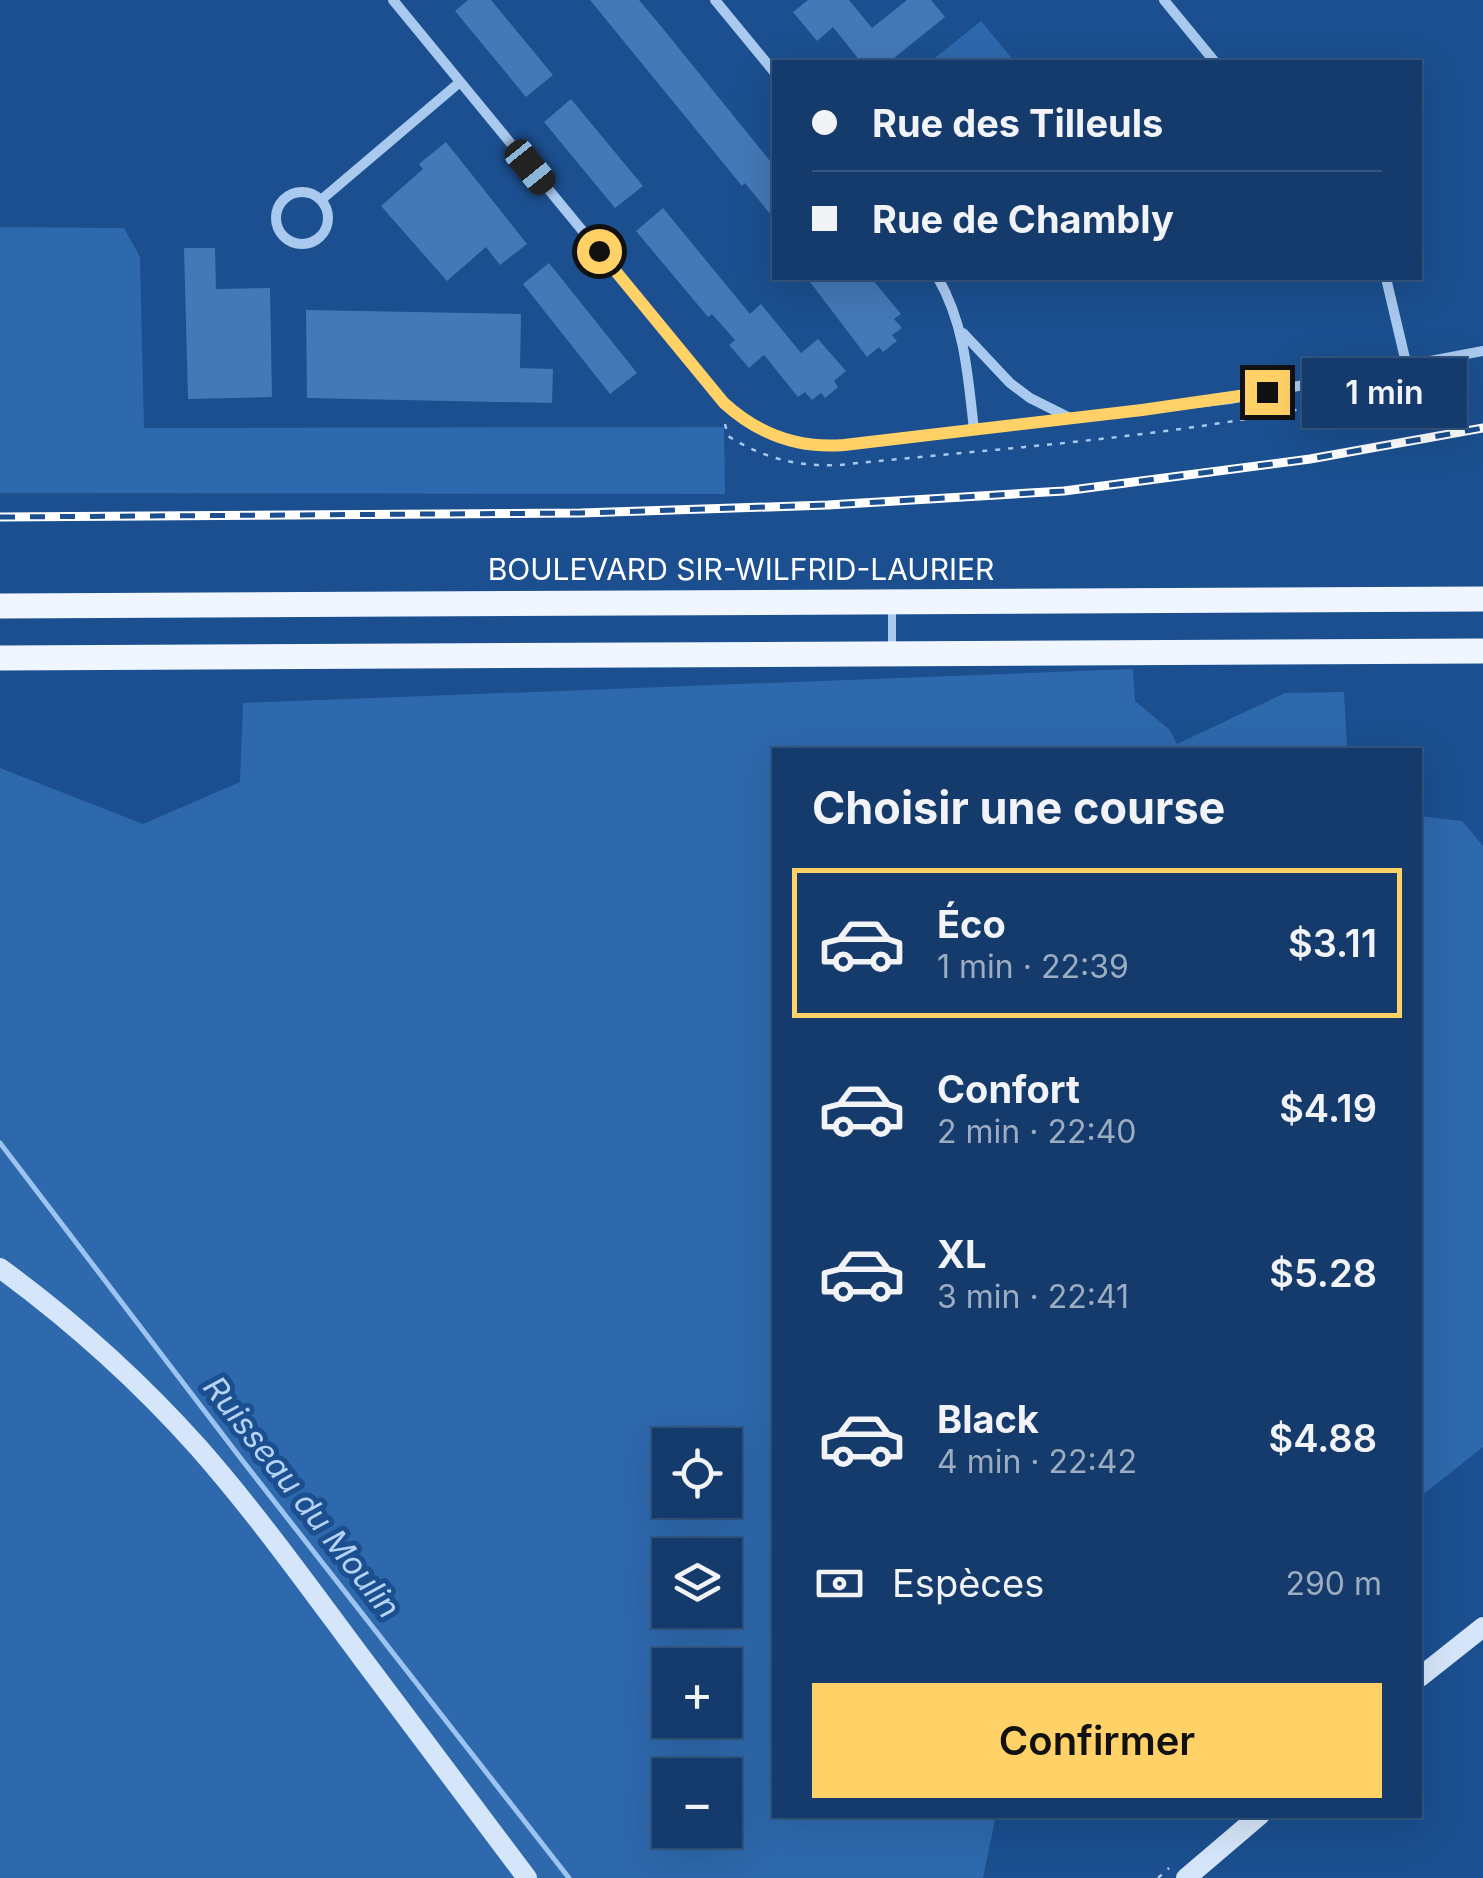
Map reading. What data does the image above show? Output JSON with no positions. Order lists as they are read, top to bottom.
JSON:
{
  "streets": {
    "main road": ["BOULEVARD SIR-WILFRID-LAURIER"]
  },
  "water": ["Ruisseau du Moulin"],
  "page": {
    "banner": ["Rue des Tilleuls", "Rue de Chambly"],
    "bubble": "1 min",
    "heading": "Choisir une course",
    "list": [
      {
        "name": "Éco",
        "note": "1 min · 22:39",
        "value": "$3.11"
      },
      {
        "name": "Confort",
        "note": "2 min · 22:40",
        "value": "$4.19"
      },
      {
        "name": "XL",
        "note": "3 min · 22:41",
        "value": "$5.28"
      },
      {
        "name": "Black",
        "note": "4 min · 22:42",
        "value": "$4.88"
      }
    ],
    "map_buttons": ["+", "−"],
    "pay": ["Espèces", "290 m"],
    "buttons": "Confirmer"
  }
}
